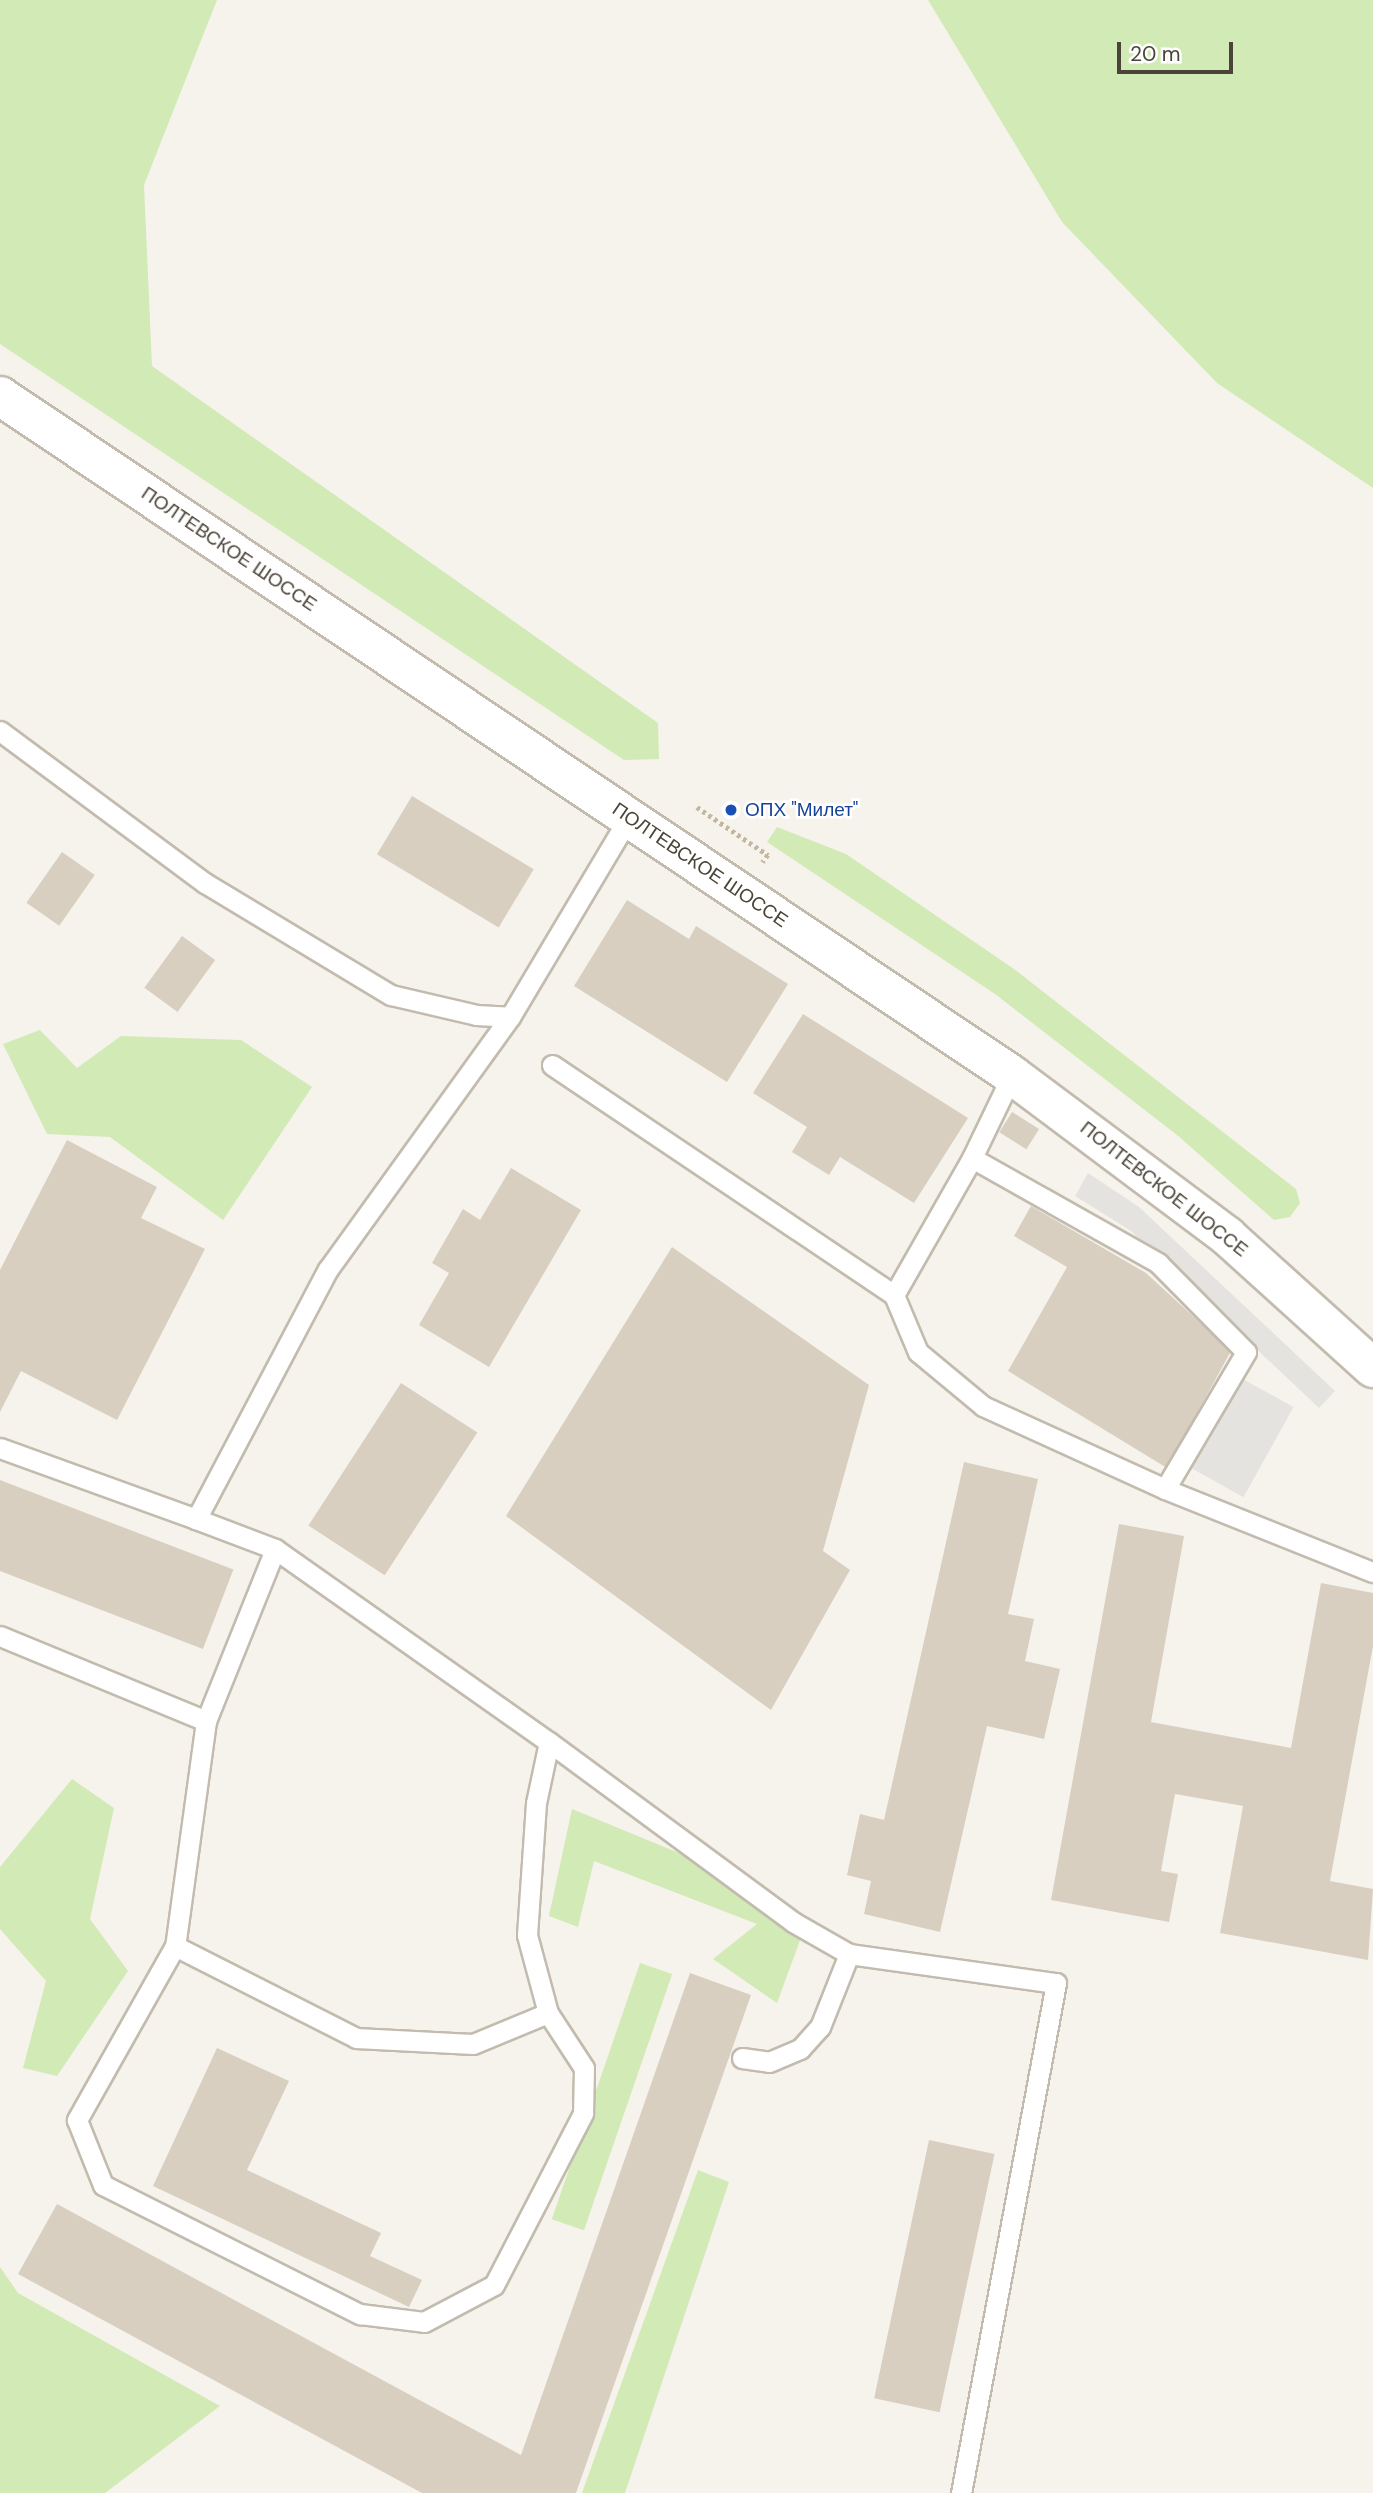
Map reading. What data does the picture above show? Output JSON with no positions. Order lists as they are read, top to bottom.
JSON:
{
  "streets": {
    "street": ["ПОЛТЕВСКОЕ ШОССЕ"]
  },
  "places": ["ОПХ \"Милет\""],
  "scale_bar": "20 m"
}
